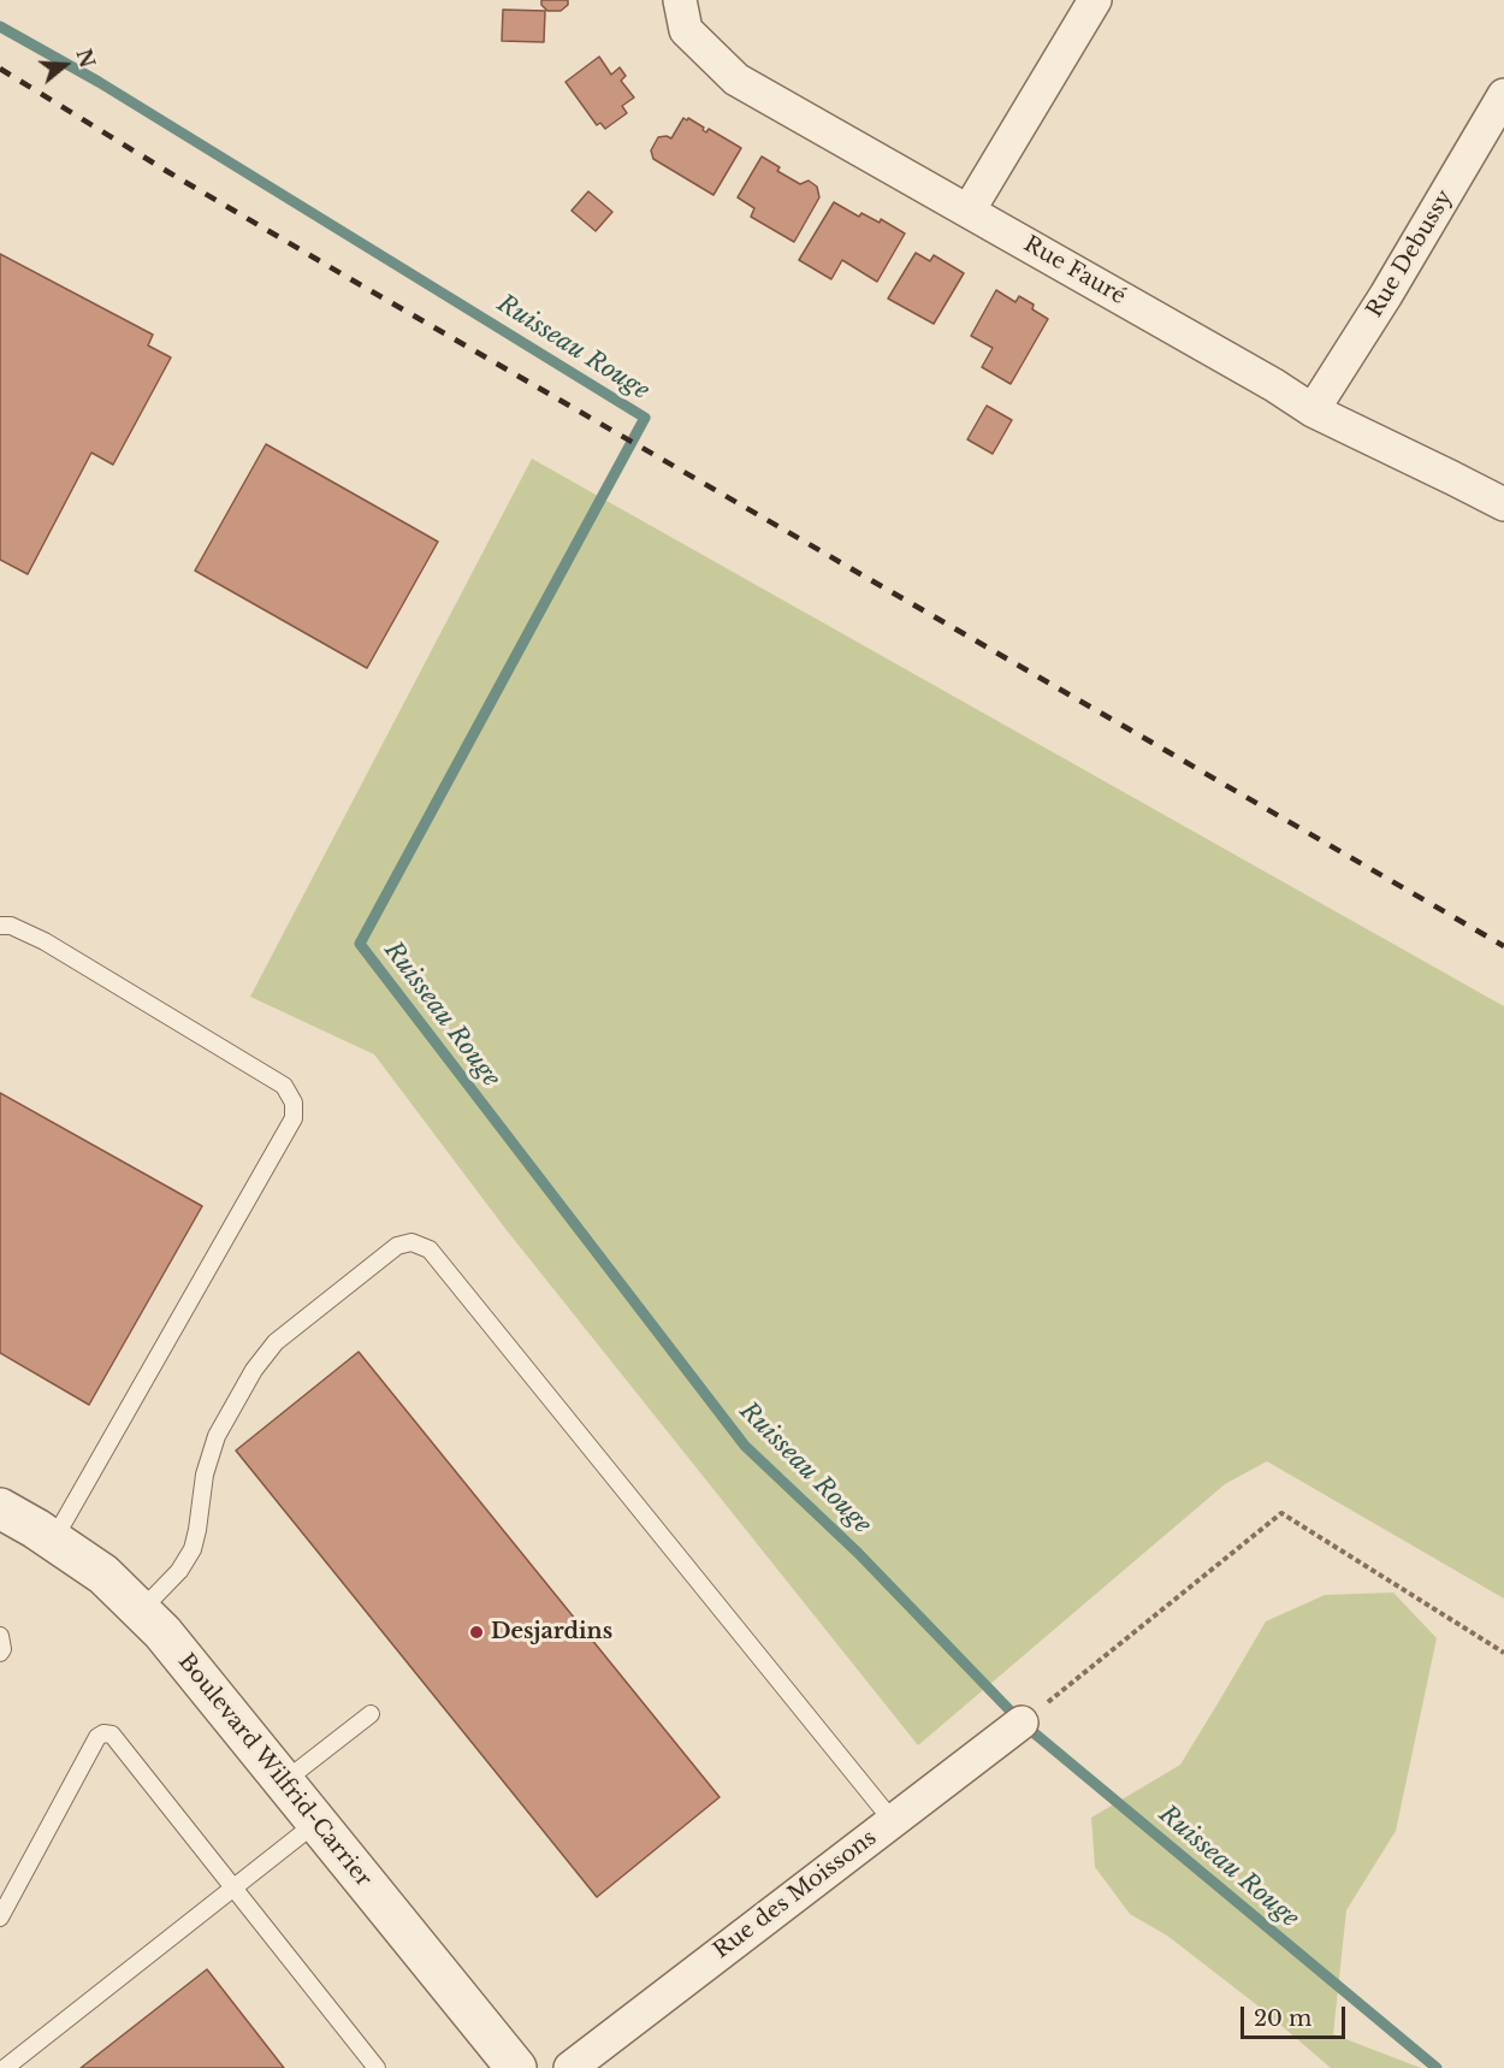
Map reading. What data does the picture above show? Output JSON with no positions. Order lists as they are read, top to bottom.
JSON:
{
  "streets": {
    "street": [
      "Rue Debussy",
      "Rue Fauré",
      "Boulevard Wilfrid-Carrier",
      "Rue des Moissons"
    ]
  },
  "crossings": [
    ["Rue Debussy", "Rue Fauré"]
  ],
  "water": ["Ruisseau Rouge"],
  "places": ["Desjardins"],
  "scale_bar": "20 m",
  "north": "right"
}
